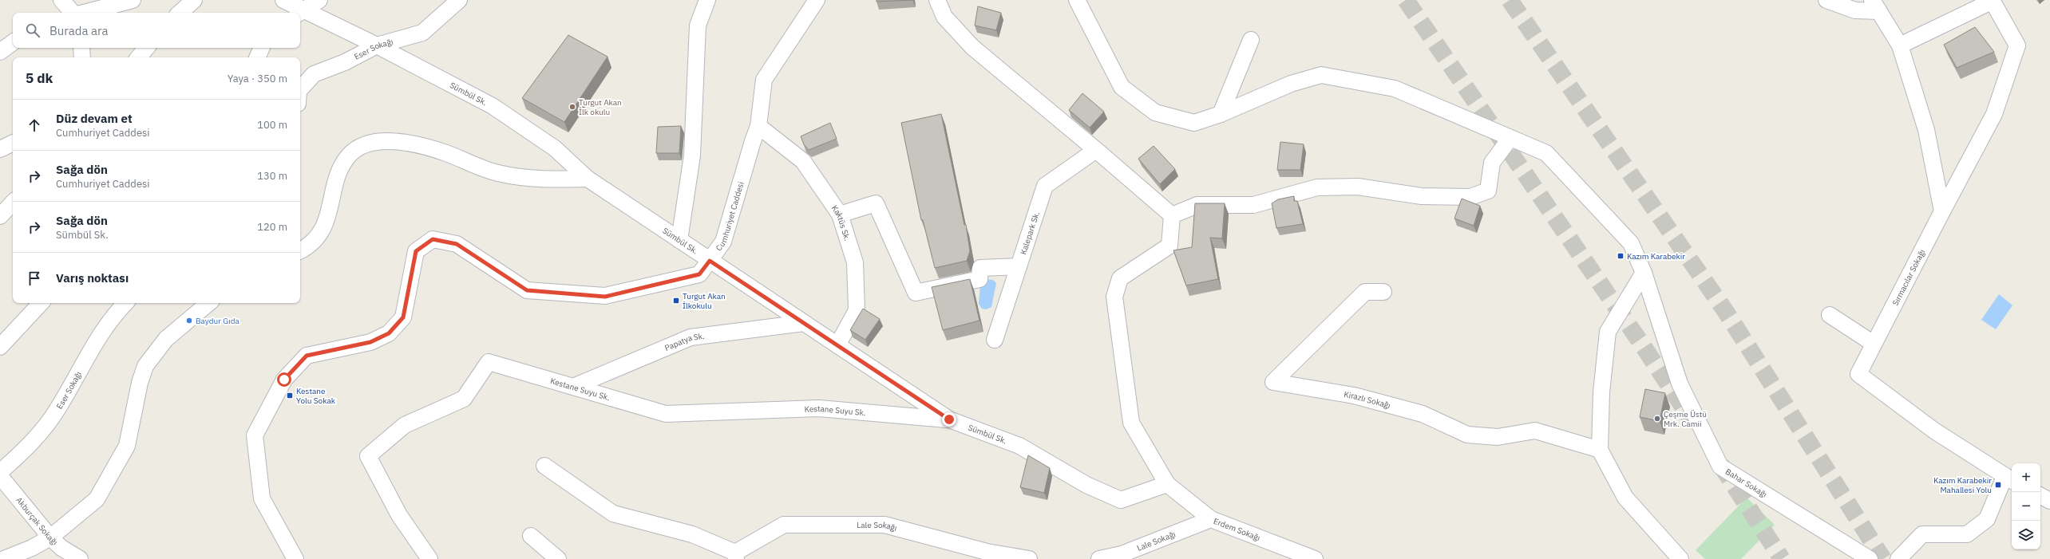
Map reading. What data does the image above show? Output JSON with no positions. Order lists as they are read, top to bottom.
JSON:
{
  "streets": {
    "street": [
      "Eser Sokağı",
      "Sümbül Sk.",
      "Cumhuriyet Caddesi",
      "Kaktüs Sk.",
      "Kalepark Sk.",
      "Sırmacılar Sokağı",
      "Papatya Sk.",
      "Kestane Suyu Sk.",
      "Kirazlı Sokağı",
      "Bahar Sokağı",
      "Akburçak Sokağı",
      "Lale Sokağı",
      "Erdem Sokağı"
    ]
  },
  "crossings": [
    ["Eser Sokağı", "Sümbül Sk."],
    ["Sümbül Sk.", "Cumhuriyet Caddesi"],
    ["Sümbül Sk.", "Kaktüs Sk."],
    ["Sümbül Sk.", "Papatya Sk."],
    ["Sümbül Sk.", "Kestane Suyu Sk."],
    ["Sümbül Sk.", "Erdem Sokağı"],
    ["Cumhuriyet Caddesi", "Kaktüs Sk."],
    ["Papatya Sk.", "Kestane Suyu Sk."],
    ["Lale Sokağı", "Erdem Sokağı"]
  ],
  "places": {
    "other": ["Turgut Akan İlk okulu", "Baydur Gıda", "Çeşme Üstü Mrk. Camii"],
    "transit": [
      "Kazım Karabekir",
      "Turgut Akan İlkokulu",
      "Kestane Yolu Sokak",
      "Kazım Karabekir Mahallesi Yolu"
    ]
  },
  "page": {
    "search": "Burada ara",
    "heading": ["5 dk", "Yaya · 350 m"],
    "list": [
      ["Düz devam et", "Cumhuriyet Caddesi", "100 m"],
      ["Sağa dön", "Cumhuriyet Caddesi", "130 m"],
      ["Sağa dön", "Sümbül Sk.", "120 m"],
      "Varış noktası"
    ],
    "map_buttons": ["+", "−"]
  }
}
